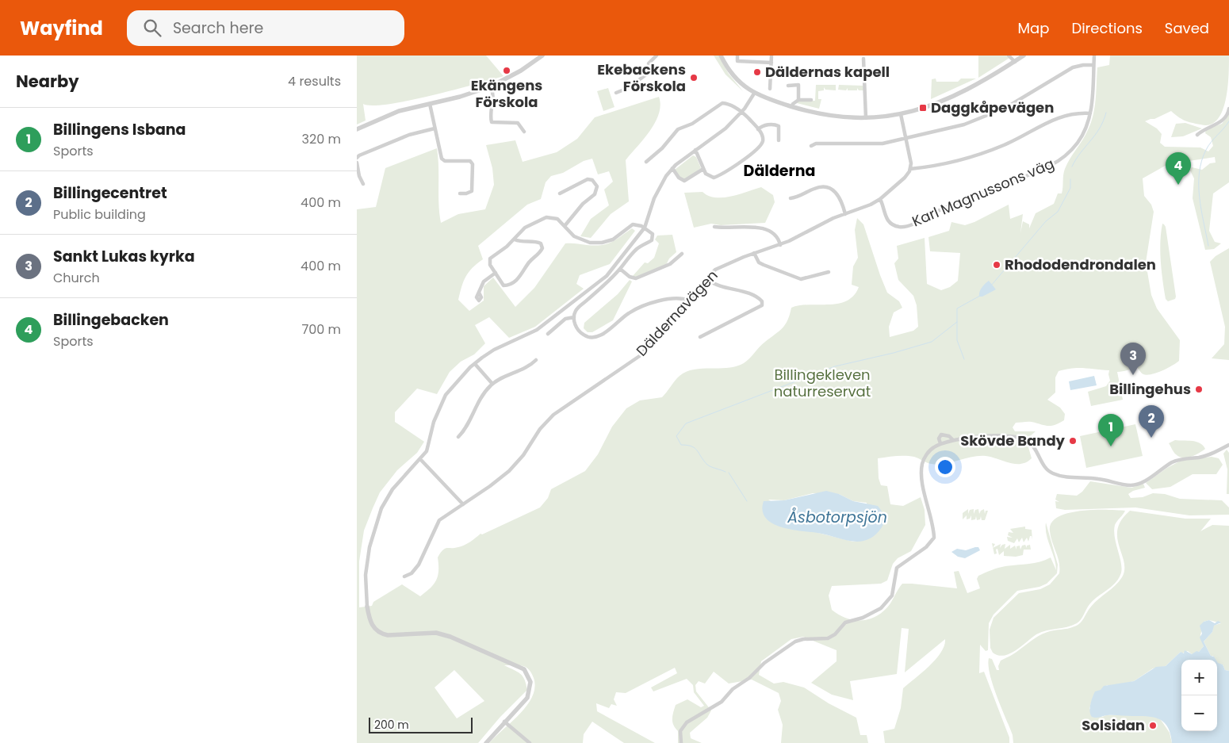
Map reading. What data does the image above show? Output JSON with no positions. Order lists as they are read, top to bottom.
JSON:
{
  "streets": {
    "street": ["Karl Magnussons väg", "Däldernavägen"]
  },
  "crossings": [
    ["Karl Magnussons väg", "Däldernavägen"]
  ],
  "districts": ["Dälderna"],
  "water": ["Åsbotorpsjön"],
  "parks": ["Billingekleven naturreservat"],
  "places": {
    "other": [
      "Ekängens Förskola",
      "Däldernas kapell",
      "Ekebackens Förskola",
      "Rhododendrondalen",
      "Billingehus",
      "Skövde Bandy",
      "Solsidan"
    ],
    "transit": ["Daggkåpevägen"]
  },
  "scale_bar": "200 m",
  "page": {
    "header": "Wayfind",
    "search": "Search here",
    "nav": ["Map", "Directions", "Saved"],
    "heading": ["Nearby", "4 results"],
    "list": [
      {
        "mark": "1",
        "name": "Billingens Isbana",
        "note": "Sports",
        "value": "320 m"
      },
      {
        "mark": "2",
        "name": "Billingecentret",
        "note": "Public building",
        "value": "400 m"
      },
      {
        "mark": "3",
        "name": "Sankt Lukas kyrka",
        "note": "Church",
        "value": "400 m"
      },
      {
        "mark": "4",
        "name": "Billingebacken",
        "note": "Sports",
        "value": "700 m"
      }
    ],
    "pins": [
      "4",
      "3",
      "2",
      "1"
    ],
    "map_buttons": ["+", "−"],
    "scale": "200 m"
  }
}
